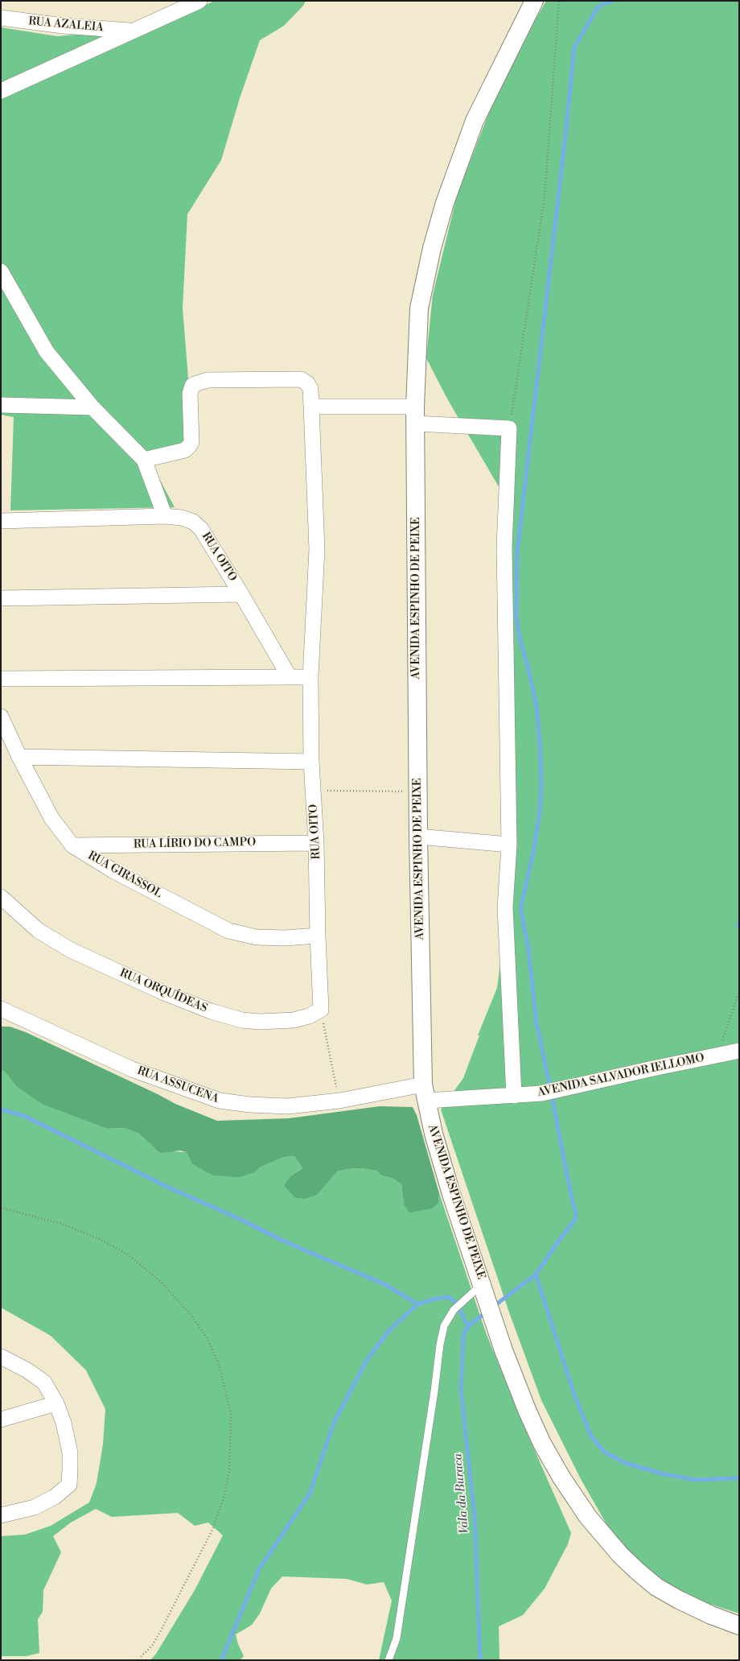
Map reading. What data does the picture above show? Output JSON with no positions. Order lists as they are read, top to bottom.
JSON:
{
  "streets": {
    "street": [
      "RUA AZALEIA",
      "RUA OITO",
      "AVENIDA ESPINHO DE PEIXE",
      "RUA LÍRIO DO CAMPO",
      "RUA GIRASSOL",
      "RUA ORQUÍDEAS",
      "AVENIDA SALVADOR IELLOMO",
      "RUA ASSUCENA"
    ]
  },
  "crossings": [
    ["RUA OITO", "RUA LÍRIO DO CAMPO"],
    ["RUA OITO", "RUA GIRASSOL"],
    ["RUA OITO", "RUA ORQUÍDEAS"],
    ["AVENIDA ESPINHO DE PEIXE", "AVENIDA SALVADOR IELLOMO"],
    ["AVENIDA ESPINHO DE PEIXE", "RUA ASSUCENA"],
    ["RUA LÍRIO DO CAMPO", "RUA GIRASSOL"],
    ["AVENIDA SALVADOR IELLOMO", "RUA ASSUCENA"]
  ],
  "water": ["Vala da Buraca"]
}
